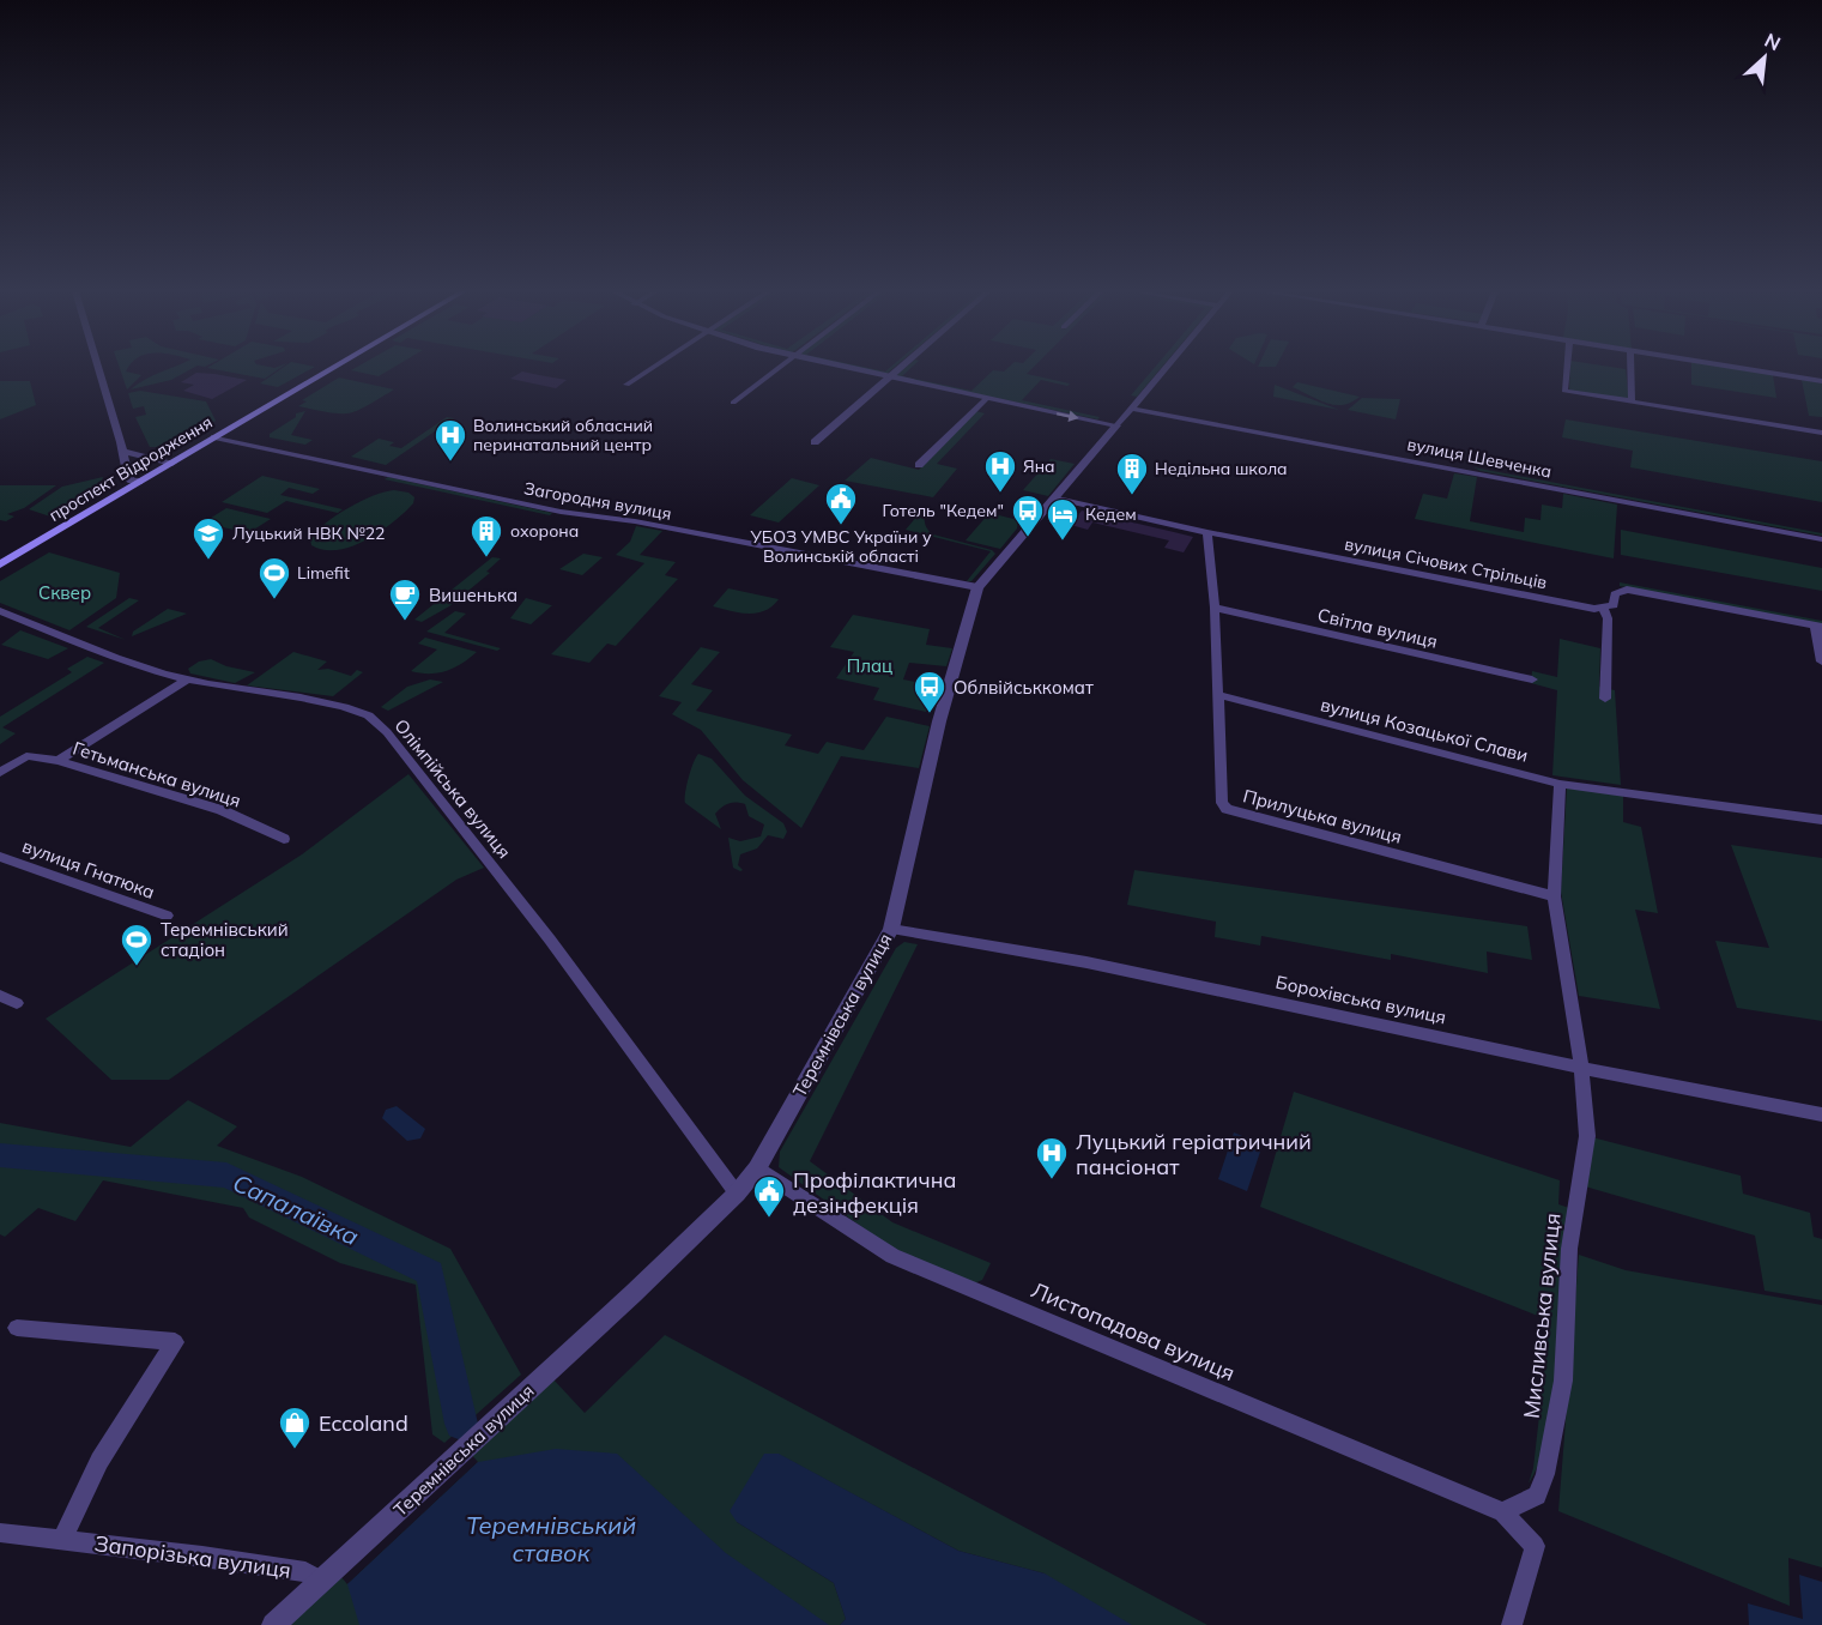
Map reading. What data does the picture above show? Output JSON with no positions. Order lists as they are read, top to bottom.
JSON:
{
  "streets": {
    "main road": ["проспект Відродження"],
    "street": [
      "вулиця Шевченка",
      "Загородня вулиця",
      "вулиця Січових Стрільців",
      "Світла вулиця",
      "вулиця Козацької Слави",
      "Гетьманська вулиця",
      "Олімпійська вулиця",
      "Прилуцька вулиця",
      "вулиця Гнатюка",
      "Борохівська вулиця",
      "Теремнівська вулиця",
      "Мисливська вулиця",
      "Листопадова вулиця",
      "Запорізька вулиця"
    ]
  },
  "crossings": [
    ["вулиця Шевченка", "Теремнівська вулиця"],
    ["проспект Відродження", "Загородня вулиця"],
    ["Загородня вулиця", "Теремнівська вулиця"],
    ["вулиця Січових Стрільців", "Прилуцька вулиця"],
    ["вулиця Січових Стрільців", "Теремнівська вулиця"],
    ["Світла вулиця", "Прилуцька вулиця"],
    ["вулиця Козацької Слави", "Прилуцька вулиця"],
    ["вулиця Козацької Слави", "Мисливська вулиця"],
    ["Олімпійська вулиця", "Теремнівська вулиця"],
    ["Прилуцька вулиця", "Мисливська вулиця"],
    ["Борохівська вулиця", "Теремнівська вулиця"],
    ["Борохівська вулиця", "Мисливська вулиця"],
    ["Теремнівська вулиця", "Листопадова вулиця"],
    ["Теремнівська вулиця", "Запорізька вулиця"],
    ["Мисливська вулиця", "Листопадова вулиця"]
  ],
  "water": ["Сапалаївка", "Теремнівський ставок"],
  "parks": ["Сквер", "Плац"],
  "places": {
    "hospital": ["Волинський обласний перинатальний центр", "Яна", "Луцький геріатричний пансіонат"],
    "building": ["Недільна школа", "охорона"],
    "public building": ["УБОЗ УМВС України у Волинськiй області", "Профілактична дезінфекція"],
    "bus stop": ["Готель \"Кедем\"", "Облвійськкомат"],
    "hotel": ["Кедем"],
    "school or university": ["Луцький НВК №22"],
    "sports": ["Limefit", "Теремнівський стадіон"],
    "cafe": ["Вишенька"],
    "shop": ["Eccoland"]
  },
  "north": "top right"
}
